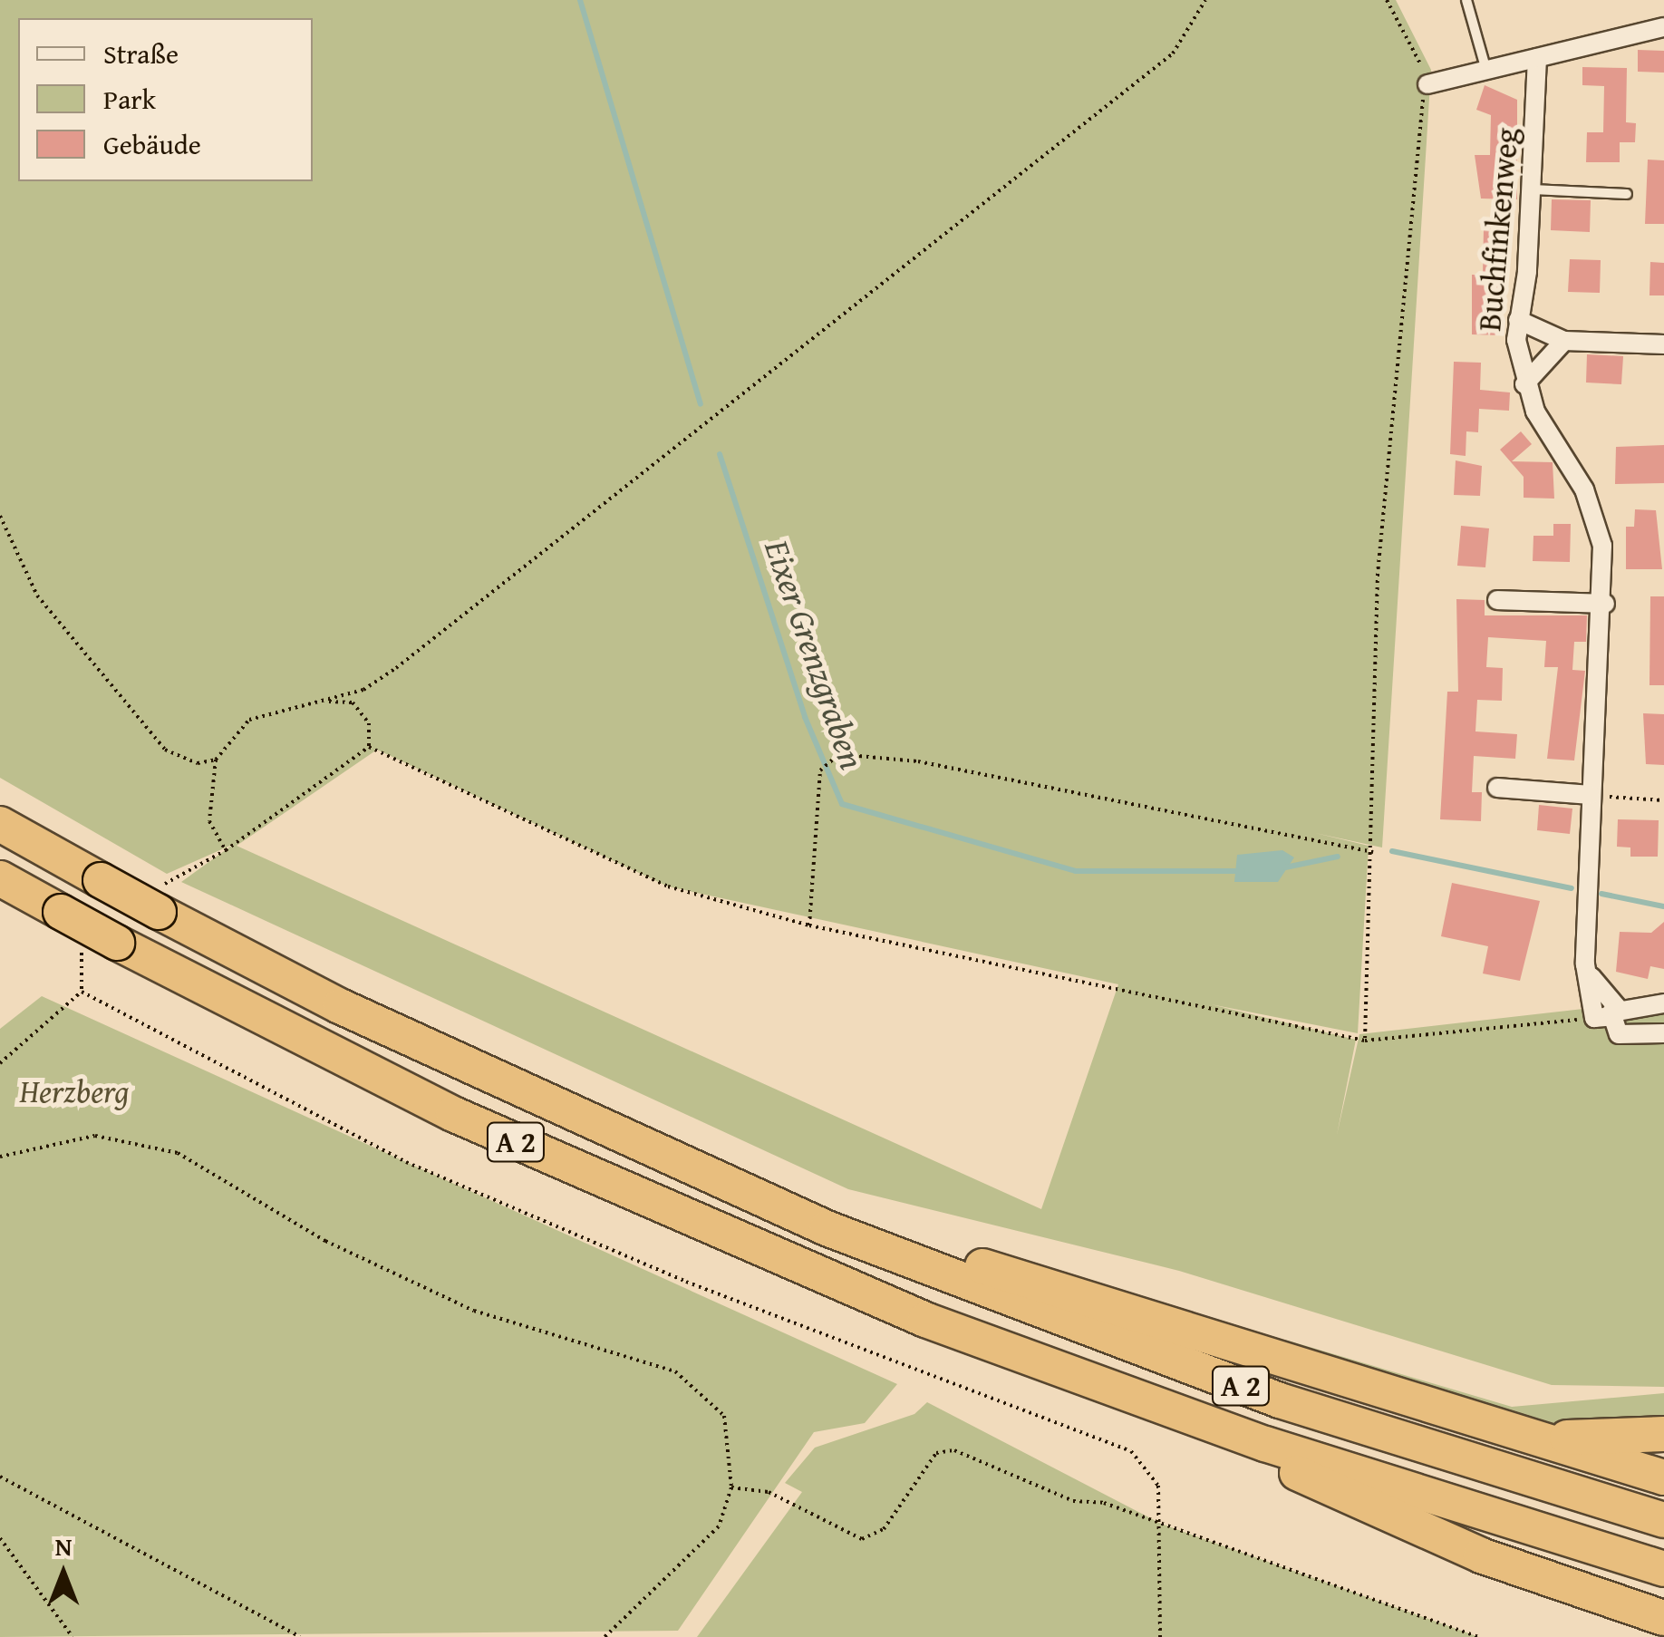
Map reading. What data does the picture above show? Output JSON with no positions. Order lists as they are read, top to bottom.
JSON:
{
  "streets": {
    "highway": ["A 2"],
    "street": ["Buchfinkenweg"]
  },
  "water": ["Eixer Grenzgraben"],
  "parks": ["Herzberg"],
  "legend": ["Straße", "Park", "Gebäude"],
  "north": "top"
}
